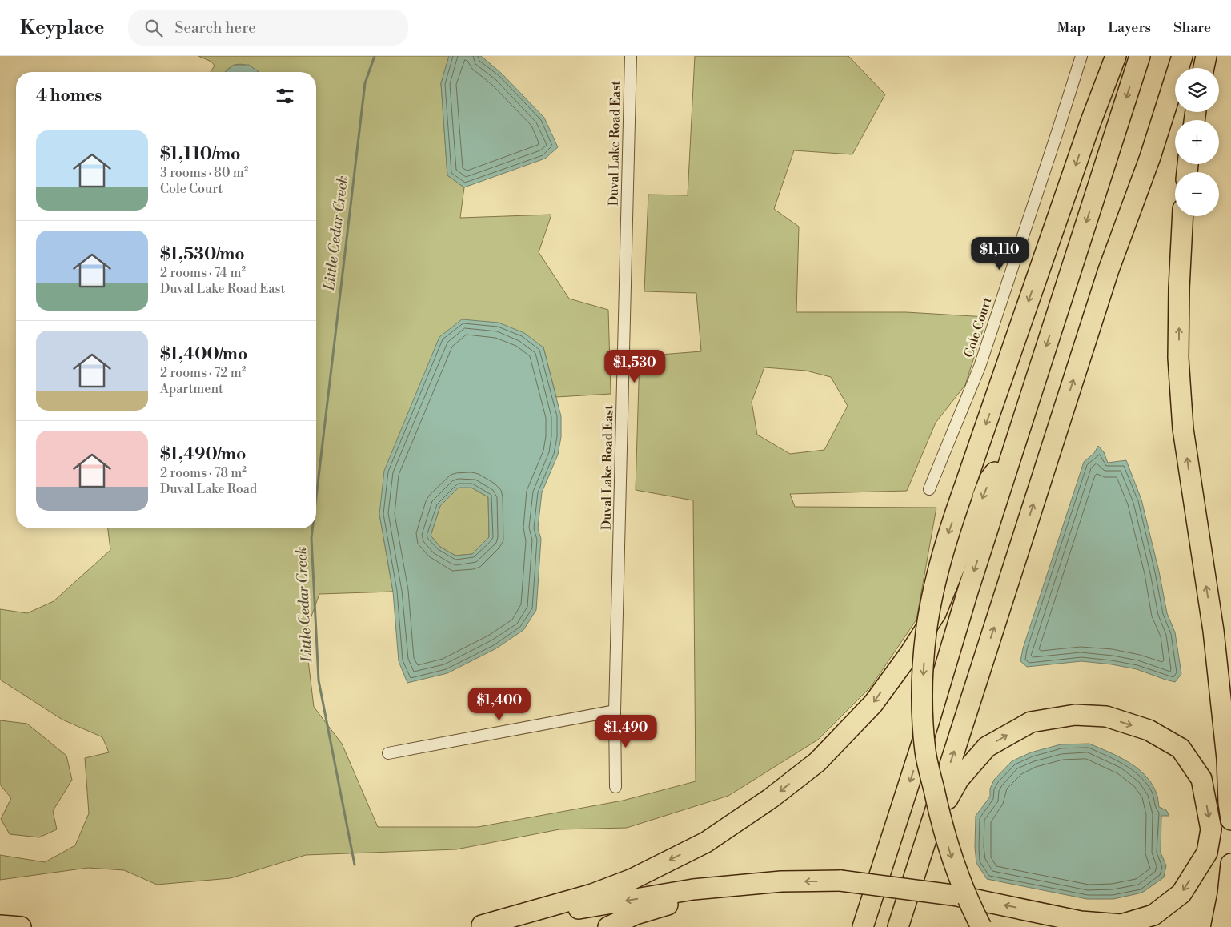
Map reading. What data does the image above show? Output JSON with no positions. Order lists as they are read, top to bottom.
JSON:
{
  "streets": {
    "street": ["Duval Lake Road East", "Cole Court"]
  },
  "water": ["Little Cedar Creek"],
  "page": {
    "header": "Keyplace",
    "search": "Search here",
    "nav": ["Map", "Layers", "Share"],
    "map_buttons": ["+", "−"],
    "heading": "4 homes",
    "list": [
      {
        "name": "$1,110/mo",
        "note": "3 rooms · 80 m² · Cole Court"
      },
      {
        "name": "$1,530/mo",
        "note": "2 rooms · 74 m² · Duval Lake Road East"
      },
      {
        "name": "$1,400/mo",
        "note": "2 rooms · 72 m² · Apartment"
      },
      {
        "name": "$1,490/mo",
        "note": "2 rooms · 78 m² · Duval Lake Road"
      }
    ],
    "price": [
      "$1,110",
      "$1,530",
      "$1,400",
      "$1,490"
    ]
  }
}
